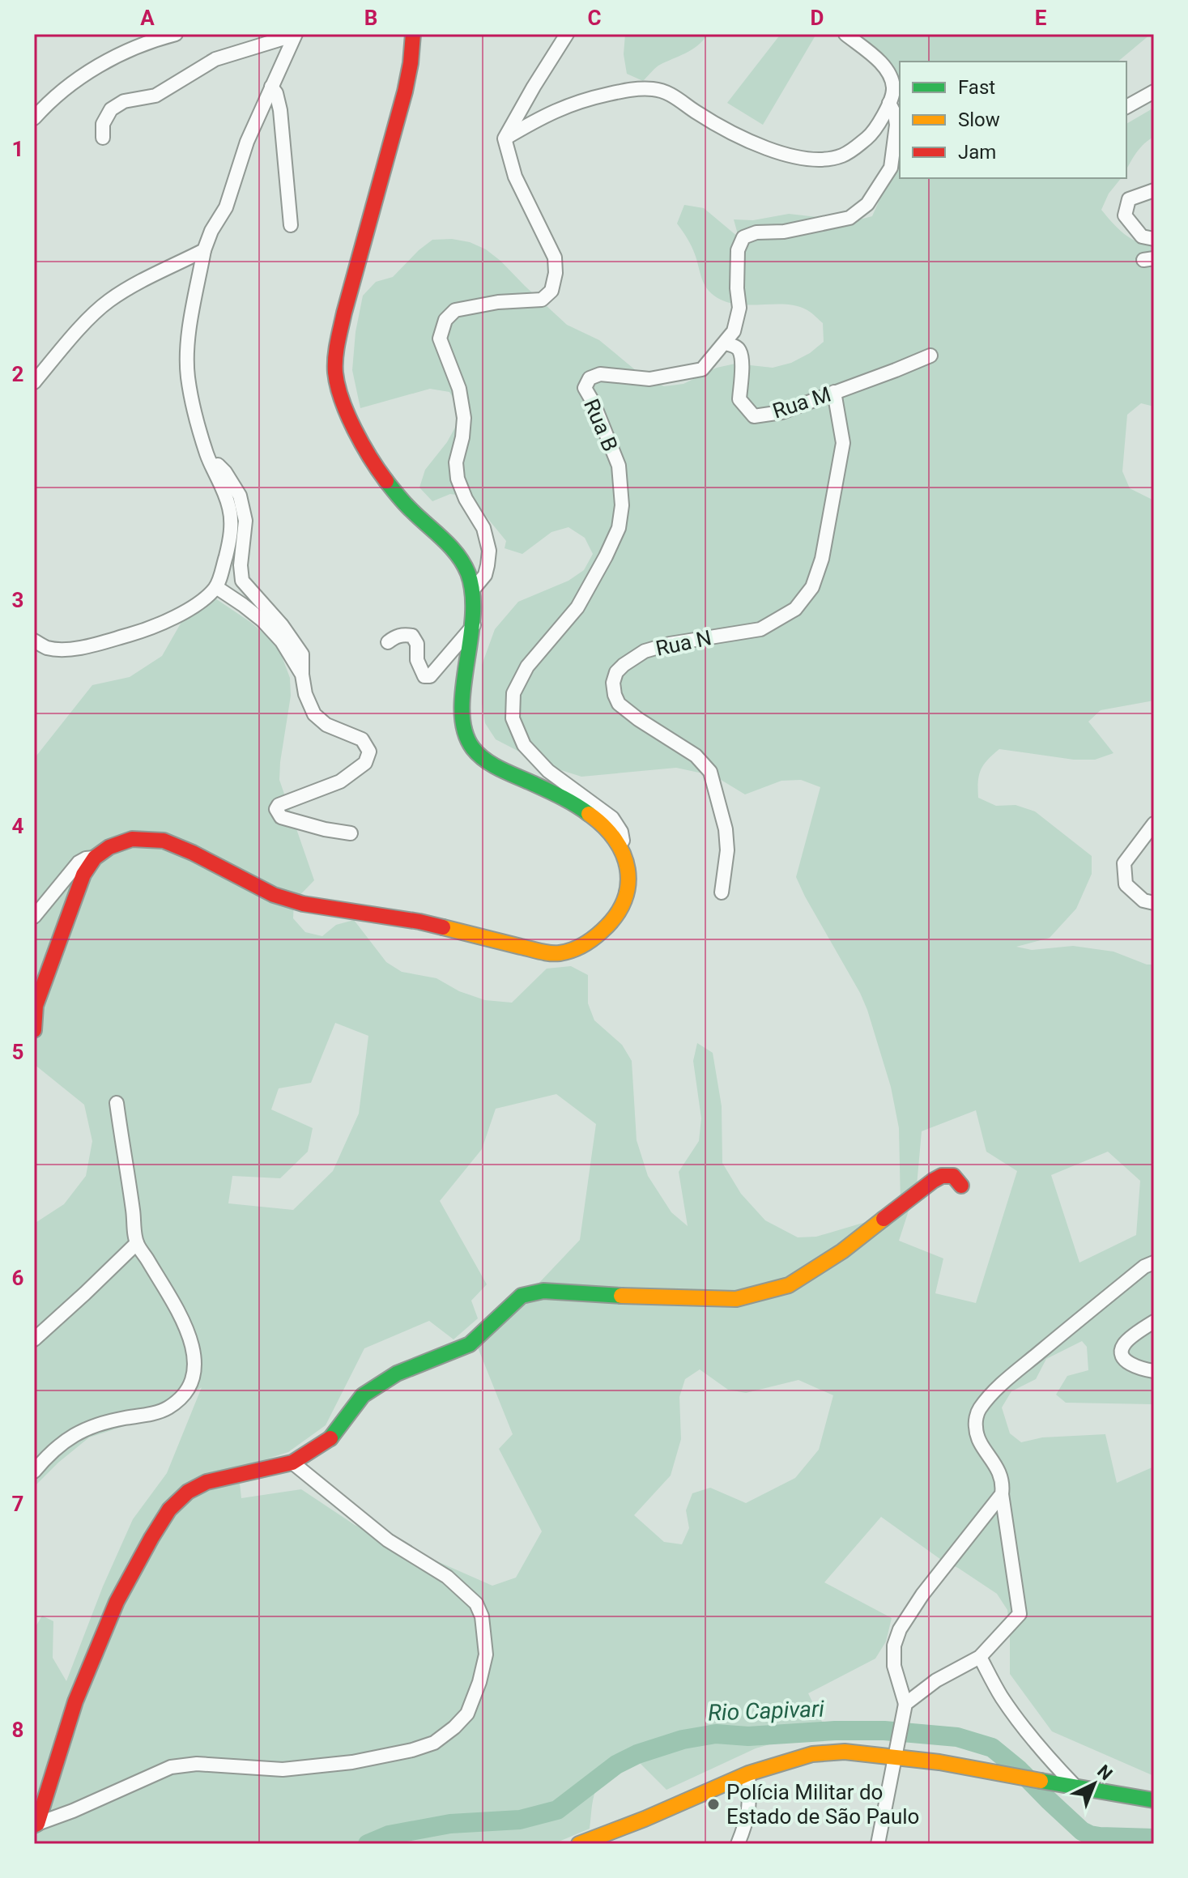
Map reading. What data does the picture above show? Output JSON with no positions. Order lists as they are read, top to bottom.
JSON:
{
  "streets": {
    "street": ["Rua M", "Rua B", "Rua N"]
  },
  "crossings": [
    ["Rua M", "Rua B"],
    ["Rua M", "Rua N"]
  ],
  "water": ["Rio Capivari"],
  "places": ["Polícia Militar do Estado de São Paulo"],
  "legend": ["Fast", "Slow", "Jam"],
  "north": "top right",
  "grid": {
    "columns": [
      "A",
      "B",
      "C",
      "D",
      "E"
    ],
    "rows": [
      "1",
      "2",
      "3",
      "4",
      "5",
      "6",
      "7",
      "8"
    ]
  }
}
